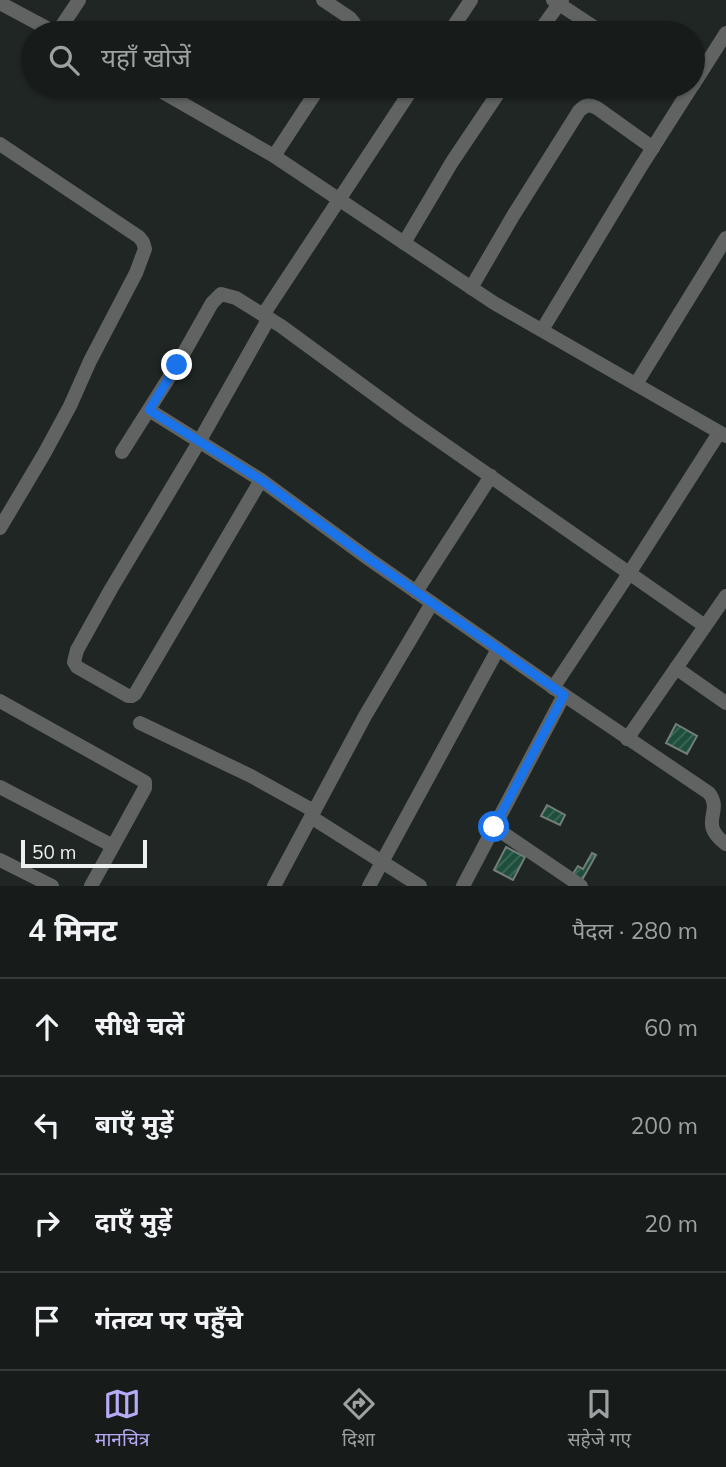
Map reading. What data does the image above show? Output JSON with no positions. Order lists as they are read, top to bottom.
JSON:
{
  "scale_bar": "50 m",
  "page": {
    "search": "यहाँ खोजें",
    "scale": "50 m",
    "heading": ["4 मिनट", "पैदल · 280 m"],
    "list": [
      ["सीधे चलें", "60 m"],
      ["बाएँ मुड़ें", "200 m"],
      ["दाएँ मुड़ें", "20 m"],
      "गंतव्य पर पहुँचे"
    ],
    "nav": ["मानचित्र", "दिशा", "सहेजे गए"]
  }
}
